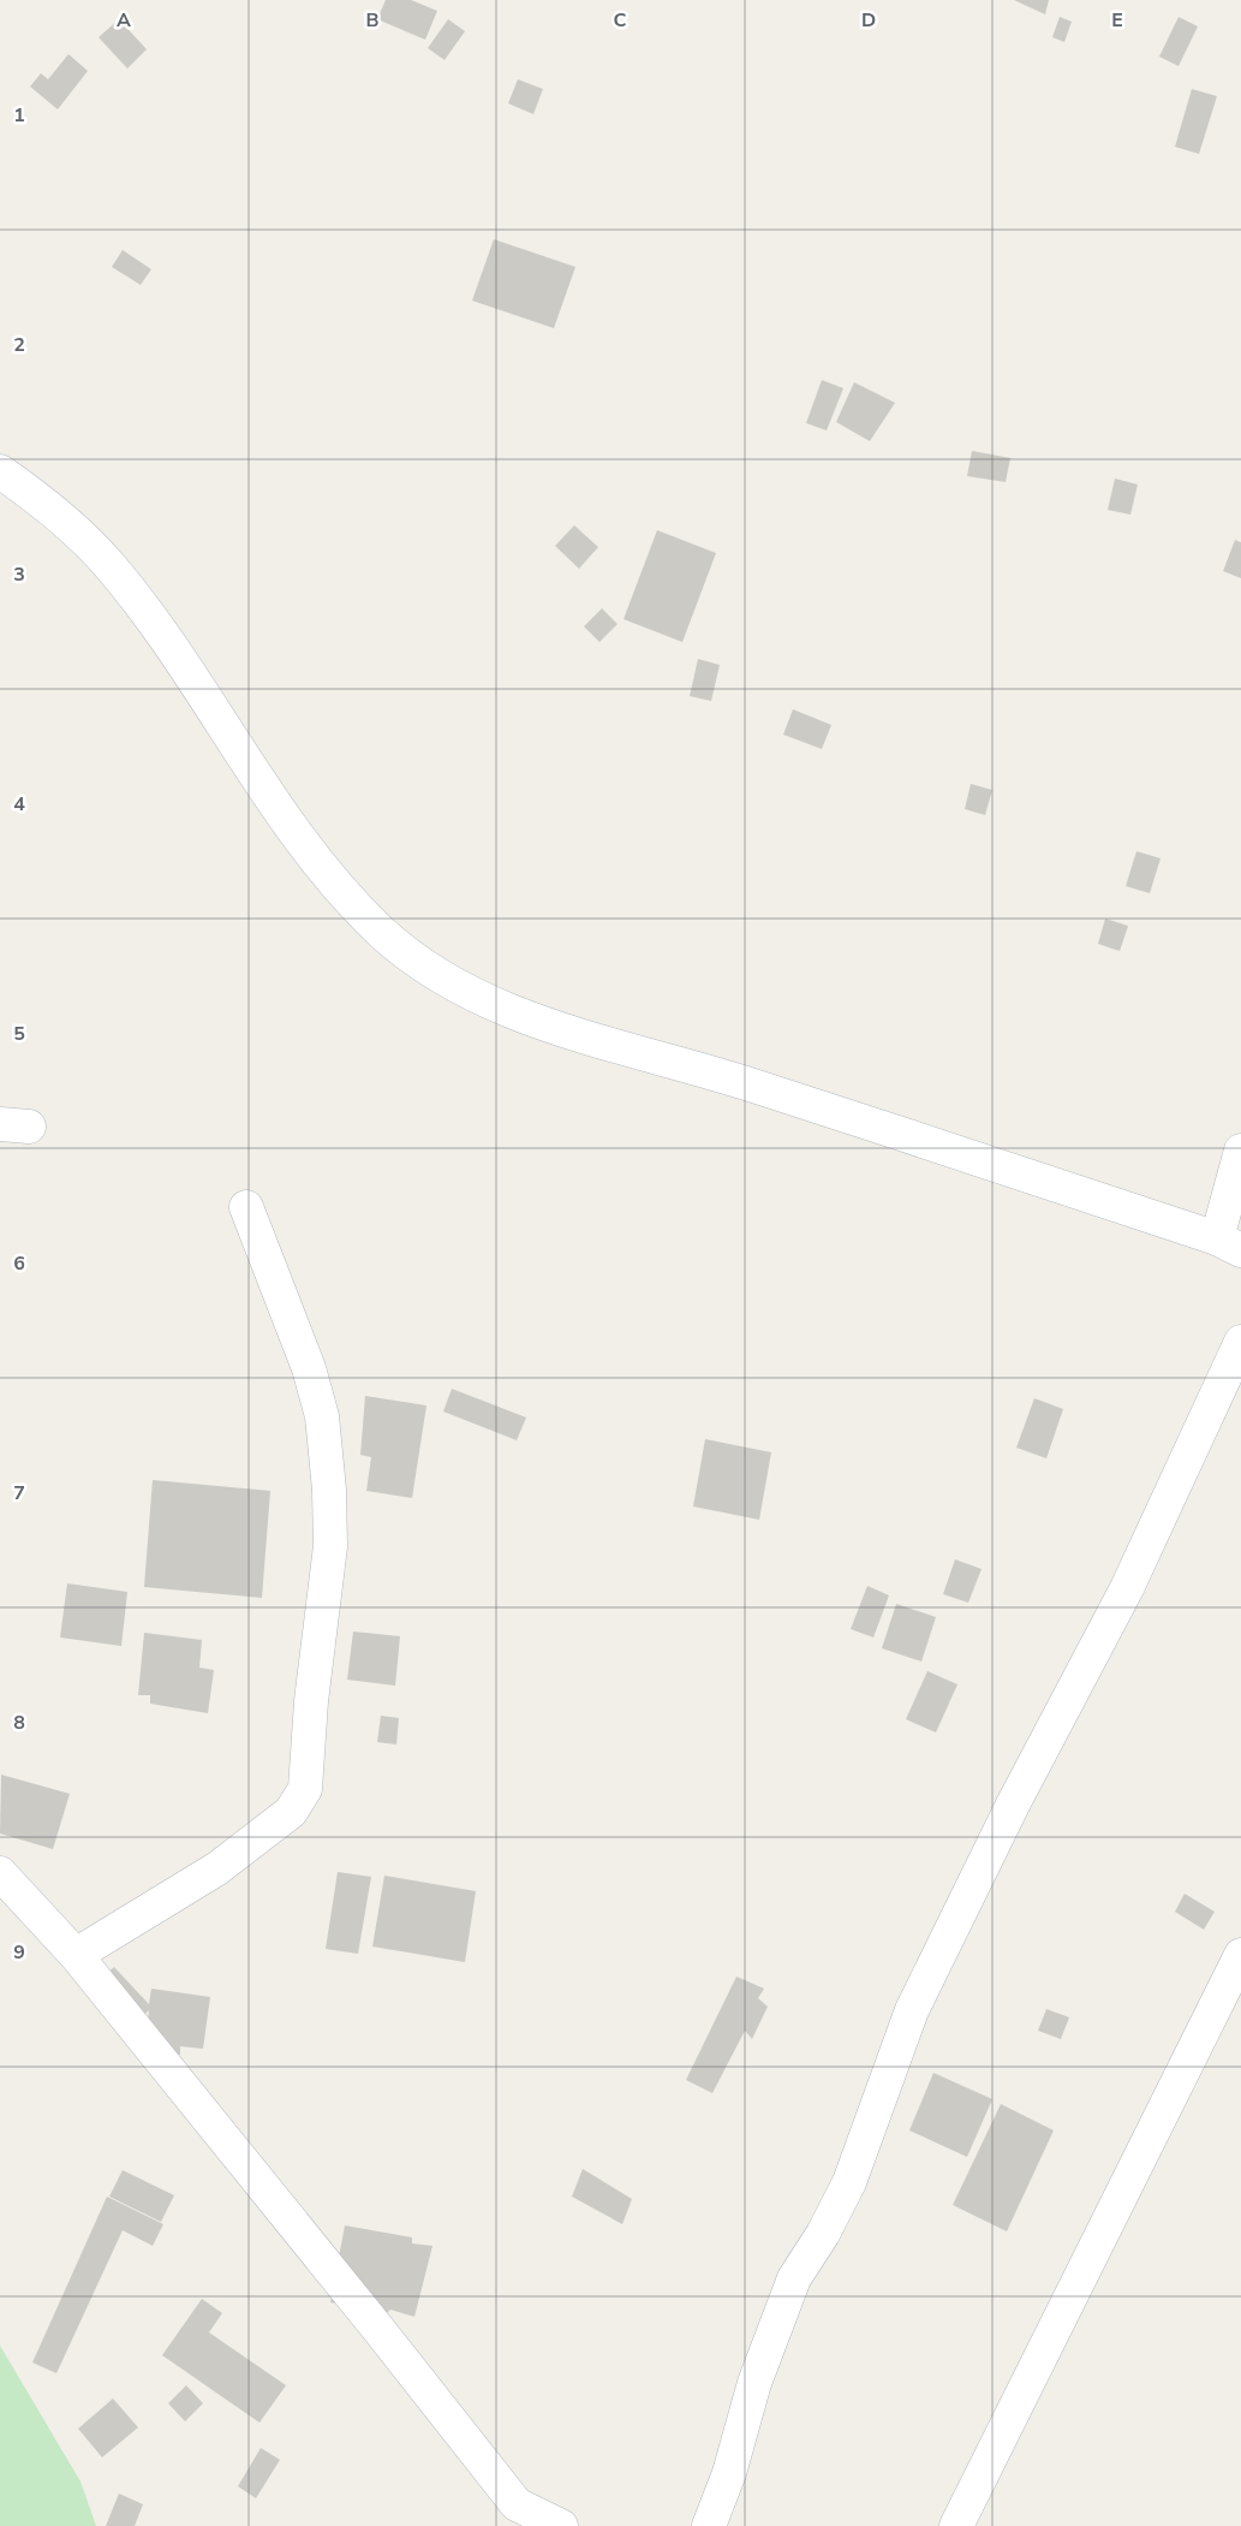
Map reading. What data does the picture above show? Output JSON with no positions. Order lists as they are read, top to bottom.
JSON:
{
  "grid": {
    "columns": [
      "A",
      "B",
      "C",
      "D",
      "E"
    ],
    "rows": [
      "1",
      "2",
      "3",
      "4",
      "5",
      "6",
      "7",
      "8",
      "9"
    ]
  }
}
